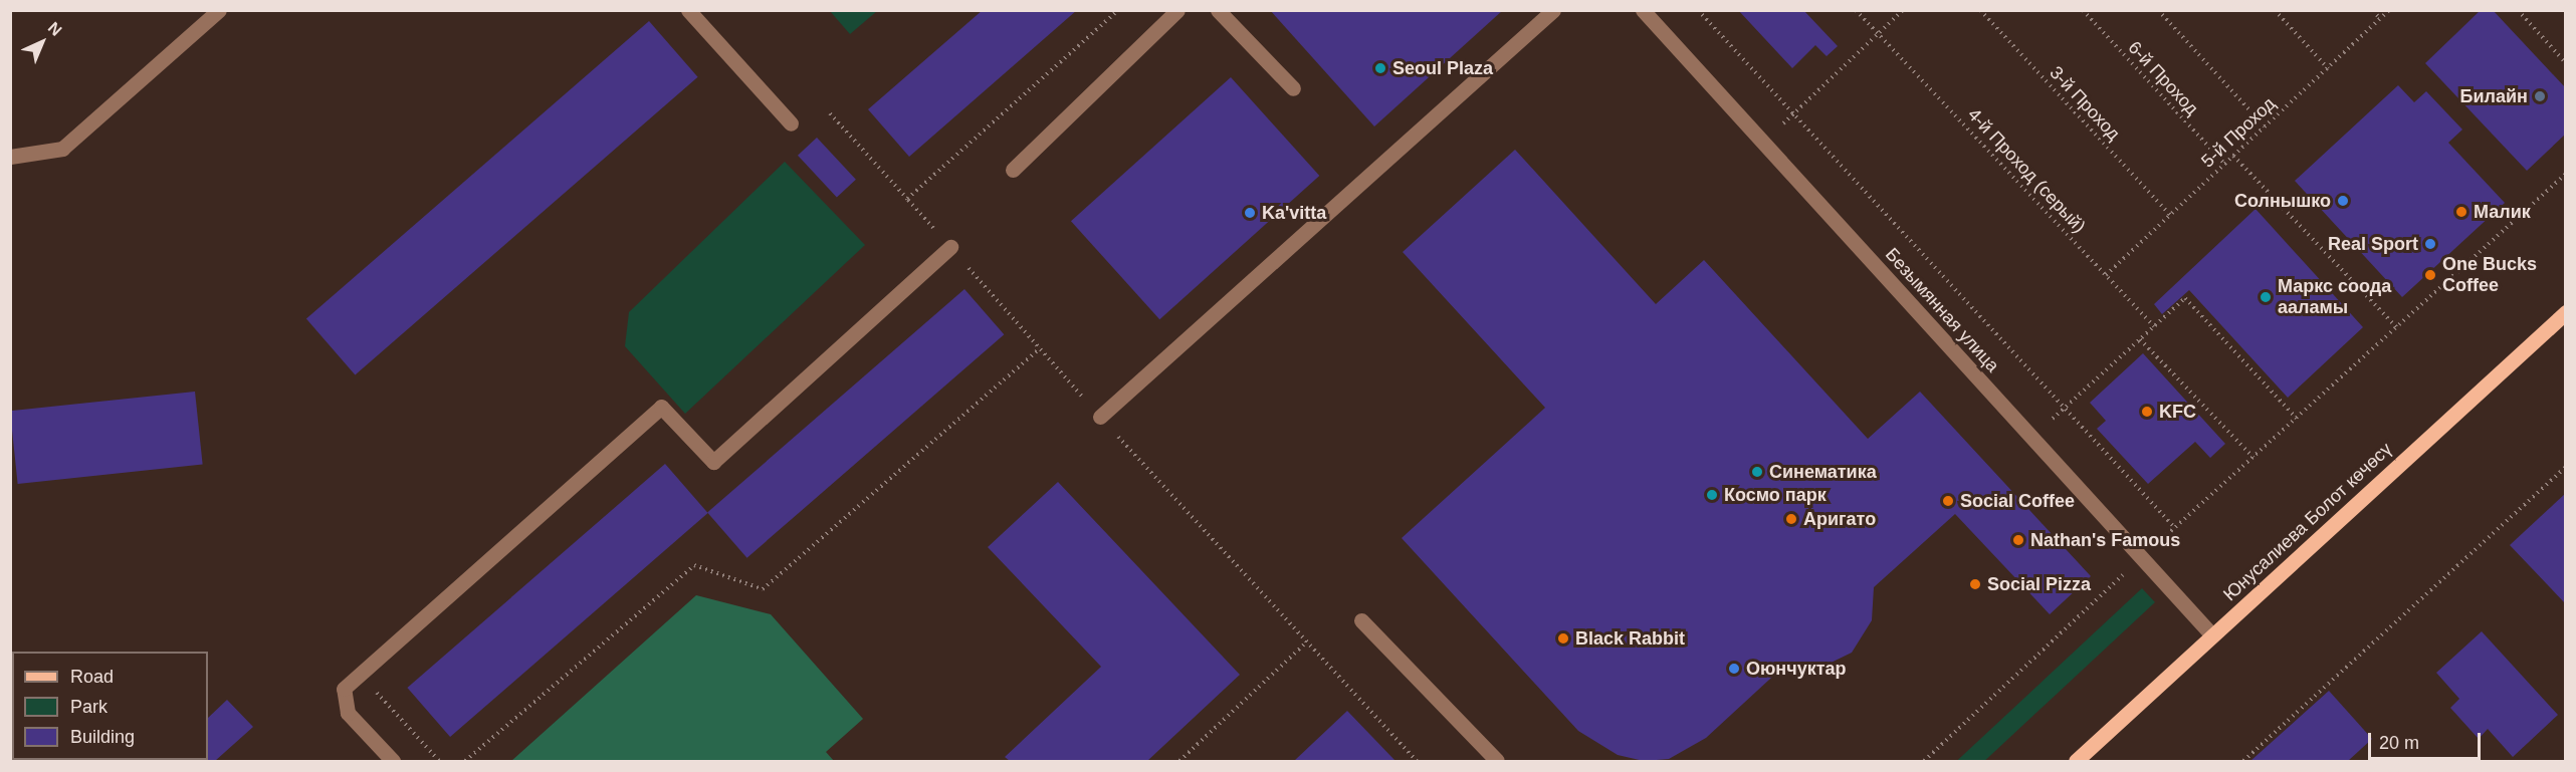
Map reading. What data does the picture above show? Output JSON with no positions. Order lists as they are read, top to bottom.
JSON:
{
  "streets": {
    "main road": ["Юнусалиева Болот көчөсү"],
    "street": ["Безымянная улица"],
    "path": [
      "6-й Проход",
      "3-й Проход",
      "5-й Проход",
      "4-й Проход (серый)"
    ]
  },
  "crossings": [
    ["6-й Проход", "5-й Проход"],
    ["3-й Проход", "5-й Проход"],
    ["5-й Проход", "4-й Проход (серый)"],
    ["Безымянная улица", "Юнусалиева Болот көчөсү"]
  ],
  "places": [
    "Seoul Plaza",
    "Билайн",
    "Солнышко",
    "Малик",
    "Ka'vitta",
    "Real Sport",
    "One Bucks Coffee",
    "Маркс соода ааламы",
    "KFC",
    "Синематика",
    "Космо парк",
    "Social Coffee",
    "Аригато",
    "Nathan's Famous",
    "Social Pizza",
    "Black Rabbit",
    "Оюнчуктар"
  ],
  "legend": ["Road", "Park", "Building"],
  "scale_bar": "20 m",
  "north": "top right"
}
